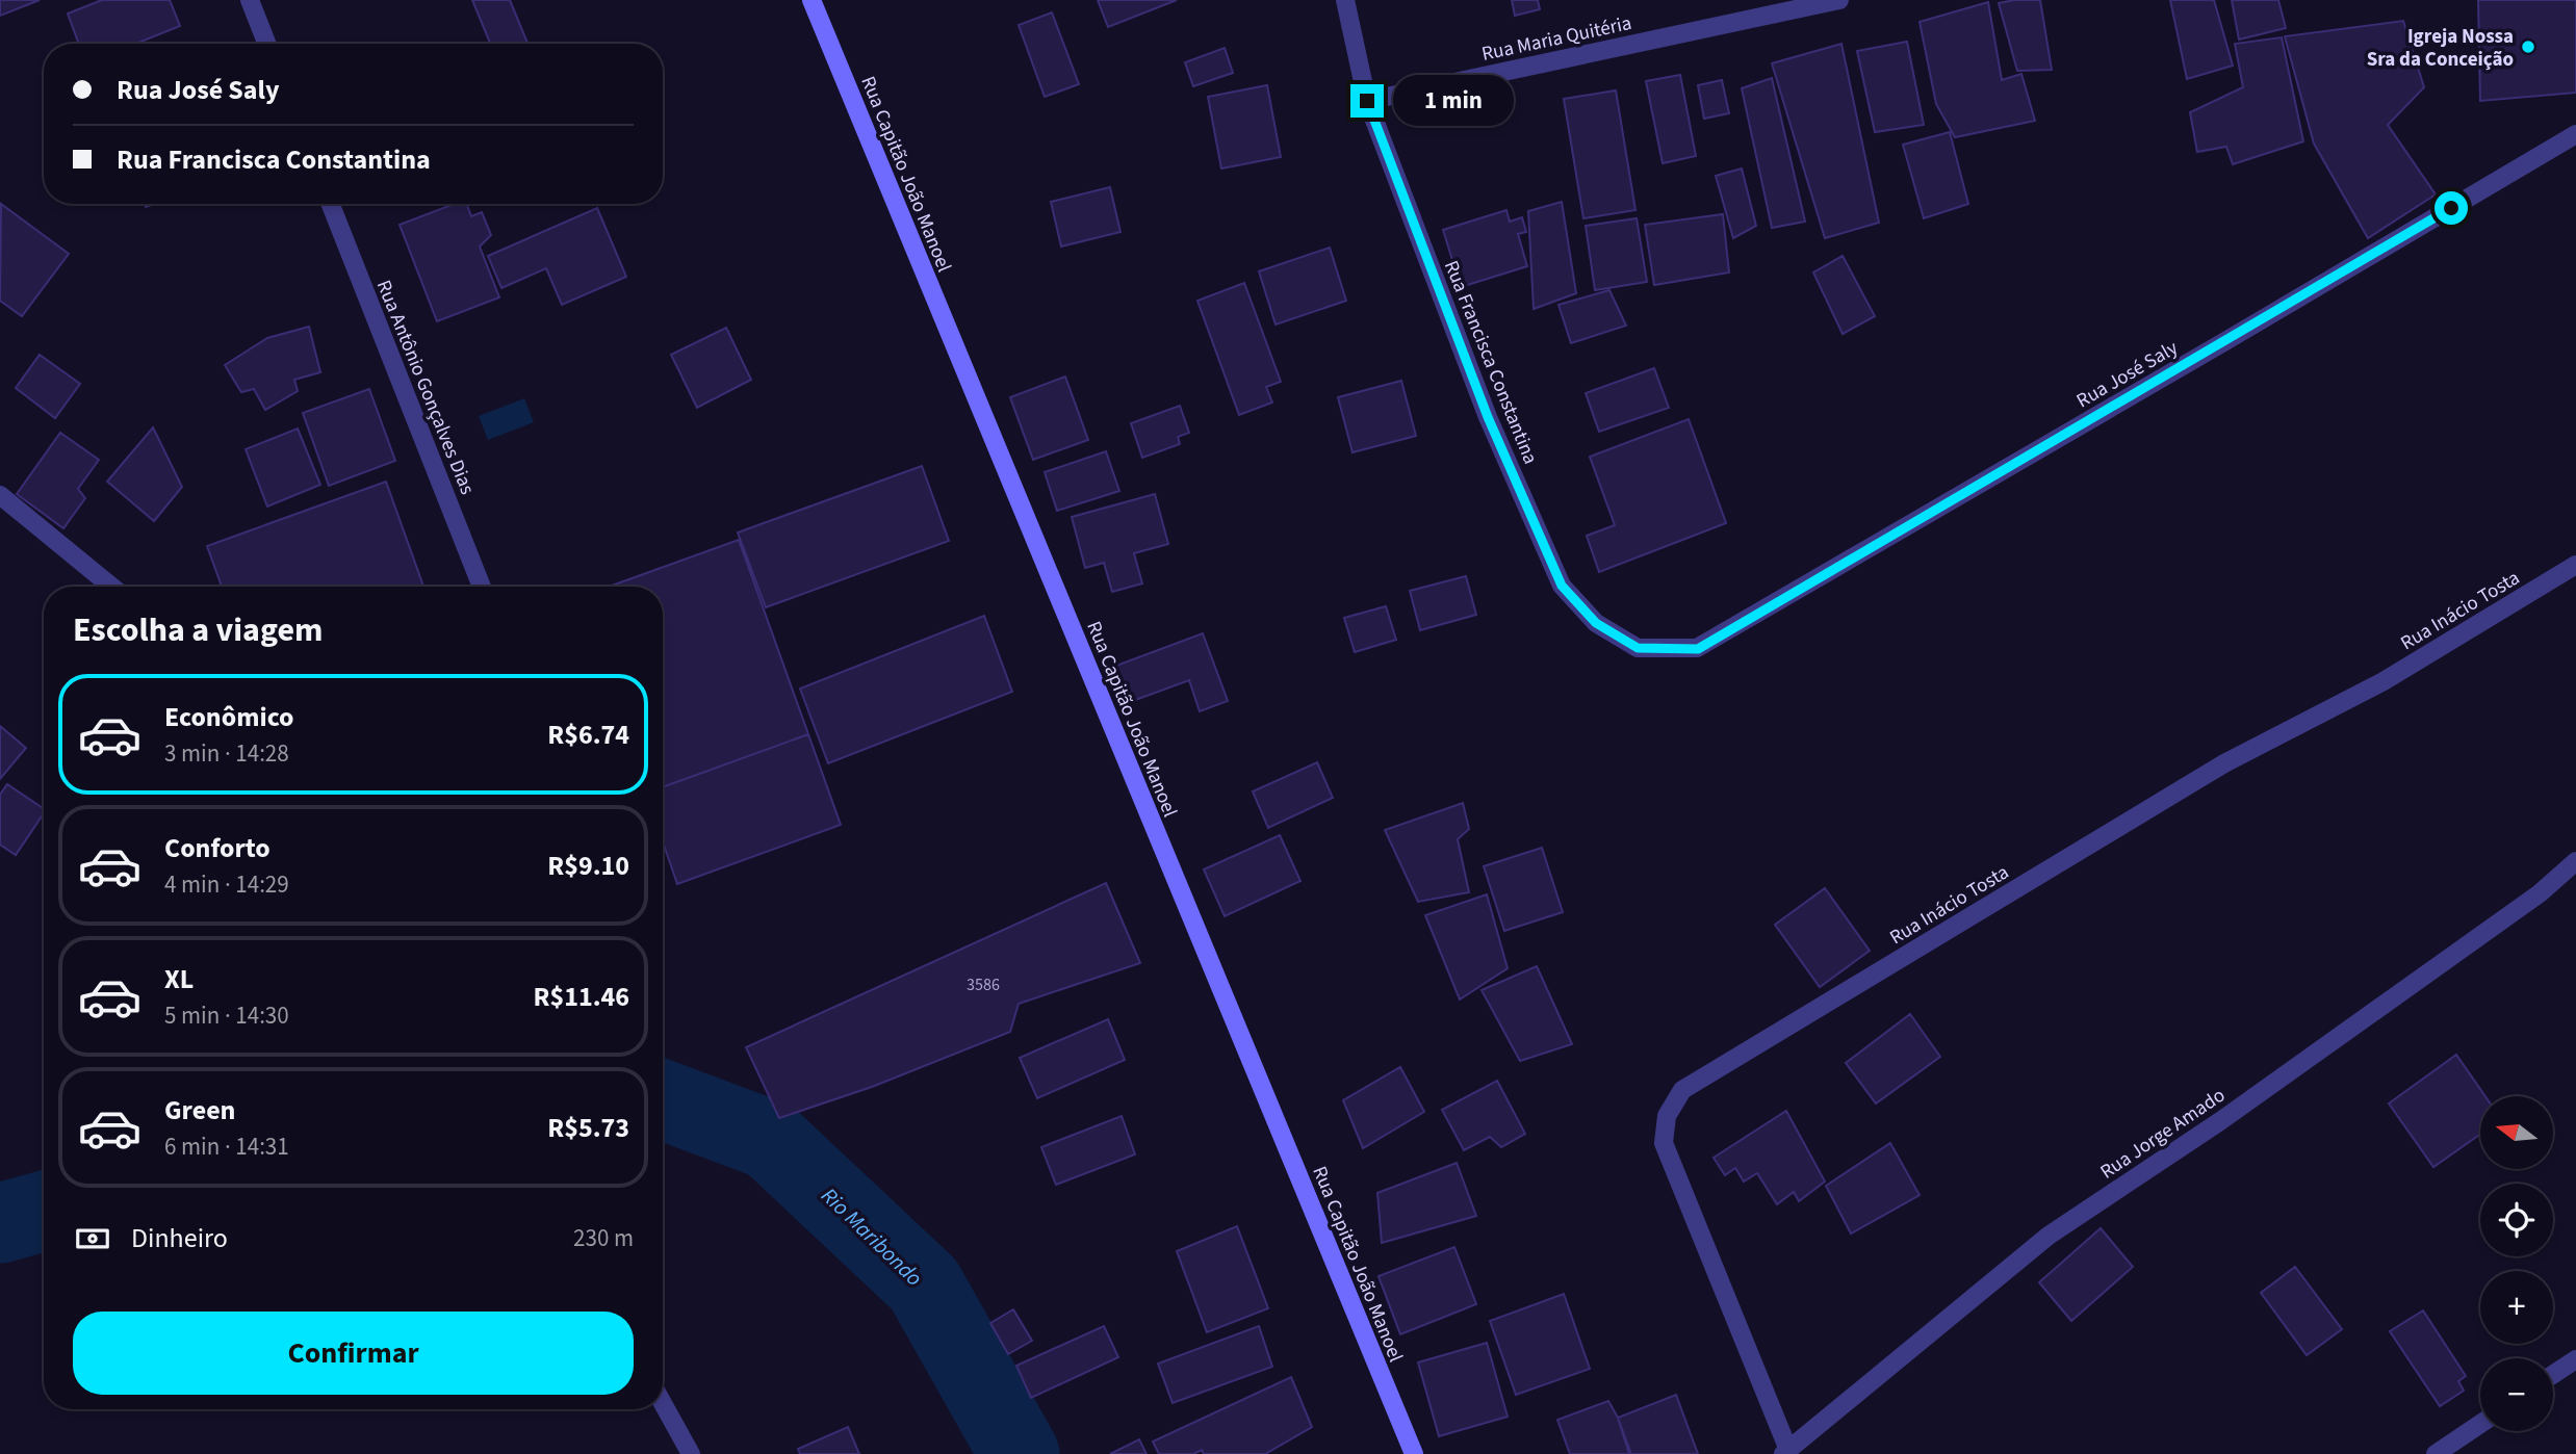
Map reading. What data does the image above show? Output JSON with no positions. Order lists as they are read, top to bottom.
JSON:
{
  "streets": {
    "main road": ["Rua Capitão João Manoel"],
    "street": [
      "Rua Maria Quitéria",
      "Rua Francisca Constantina",
      "Rua José Saly",
      "Rua Antônio Gonçalves Dias",
      "Rua Inácio Tosta",
      "Rua Jorge Amado"
    ]
  },
  "crossings": [
    ["Rua Maria Quitéria", "Rua Francisca Constantina"],
    ["Rua Francisca Constantina", "Rua José Saly"],
    ["Rua Inácio Tosta", "Rua Jorge Amado"]
  ],
  "water": ["Rio Maribondo"],
  "places": ["Igreja Nossa Sra da Conceição"],
  "house_numbers": ["3586"],
  "north": "left",
  "page": {
    "banner": ["Rua José Saly", "Rua Francisca Constantina"],
    "bubble": "1 min",
    "heading": "Escolha a viagem",
    "list": [
      {
        "name": "Econômico",
        "note": "3 min · 14:28",
        "value": "R$6.74"
      },
      {
        "name": "Conforto",
        "note": "4 min · 14:29",
        "value": "R$9.10"
      },
      {
        "name": "XL",
        "note": "5 min · 14:30",
        "value": "R$11.46"
      },
      {
        "name": "Green",
        "note": "6 min · 14:31",
        "value": "R$5.73"
      }
    ],
    "map_buttons": ["+", "−"],
    "pay": ["Dinheiro", "230 m"],
    "buttons": "Confirmar"
  }
}
